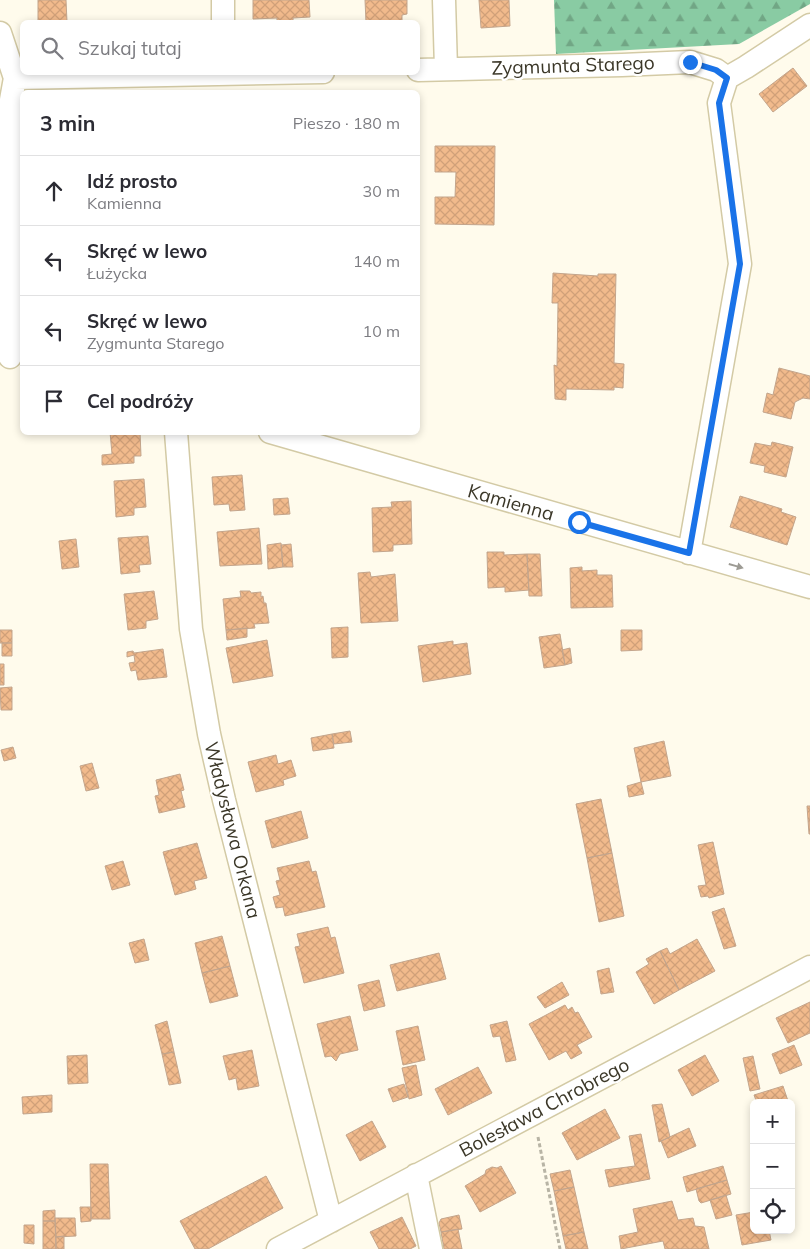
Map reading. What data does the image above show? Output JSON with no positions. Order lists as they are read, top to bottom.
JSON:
{
  "streets": {
    "street": [
      "Zygmunta Starego",
      "Kamienna",
      "Władysława Orkana",
      "Bolesława Chrobrego"
    ]
  },
  "crossings": [
    ["Władysława Orkana", "Bolesława Chrobrego"]
  ],
  "page": {
    "search": "Szukaj tutaj",
    "heading": ["3 min", "Pieszo · 180 m"],
    "list": [
      ["Idź prosto", "Kamienna", "30 m"],
      ["Skręć w lewo", "Łużycka", "140 m"],
      ["Skręć w lewo", "Zygmunta Starego", "10 m"],
      "Cel podróży"
    ],
    "map_buttons": ["+", "−"]
  }
}
